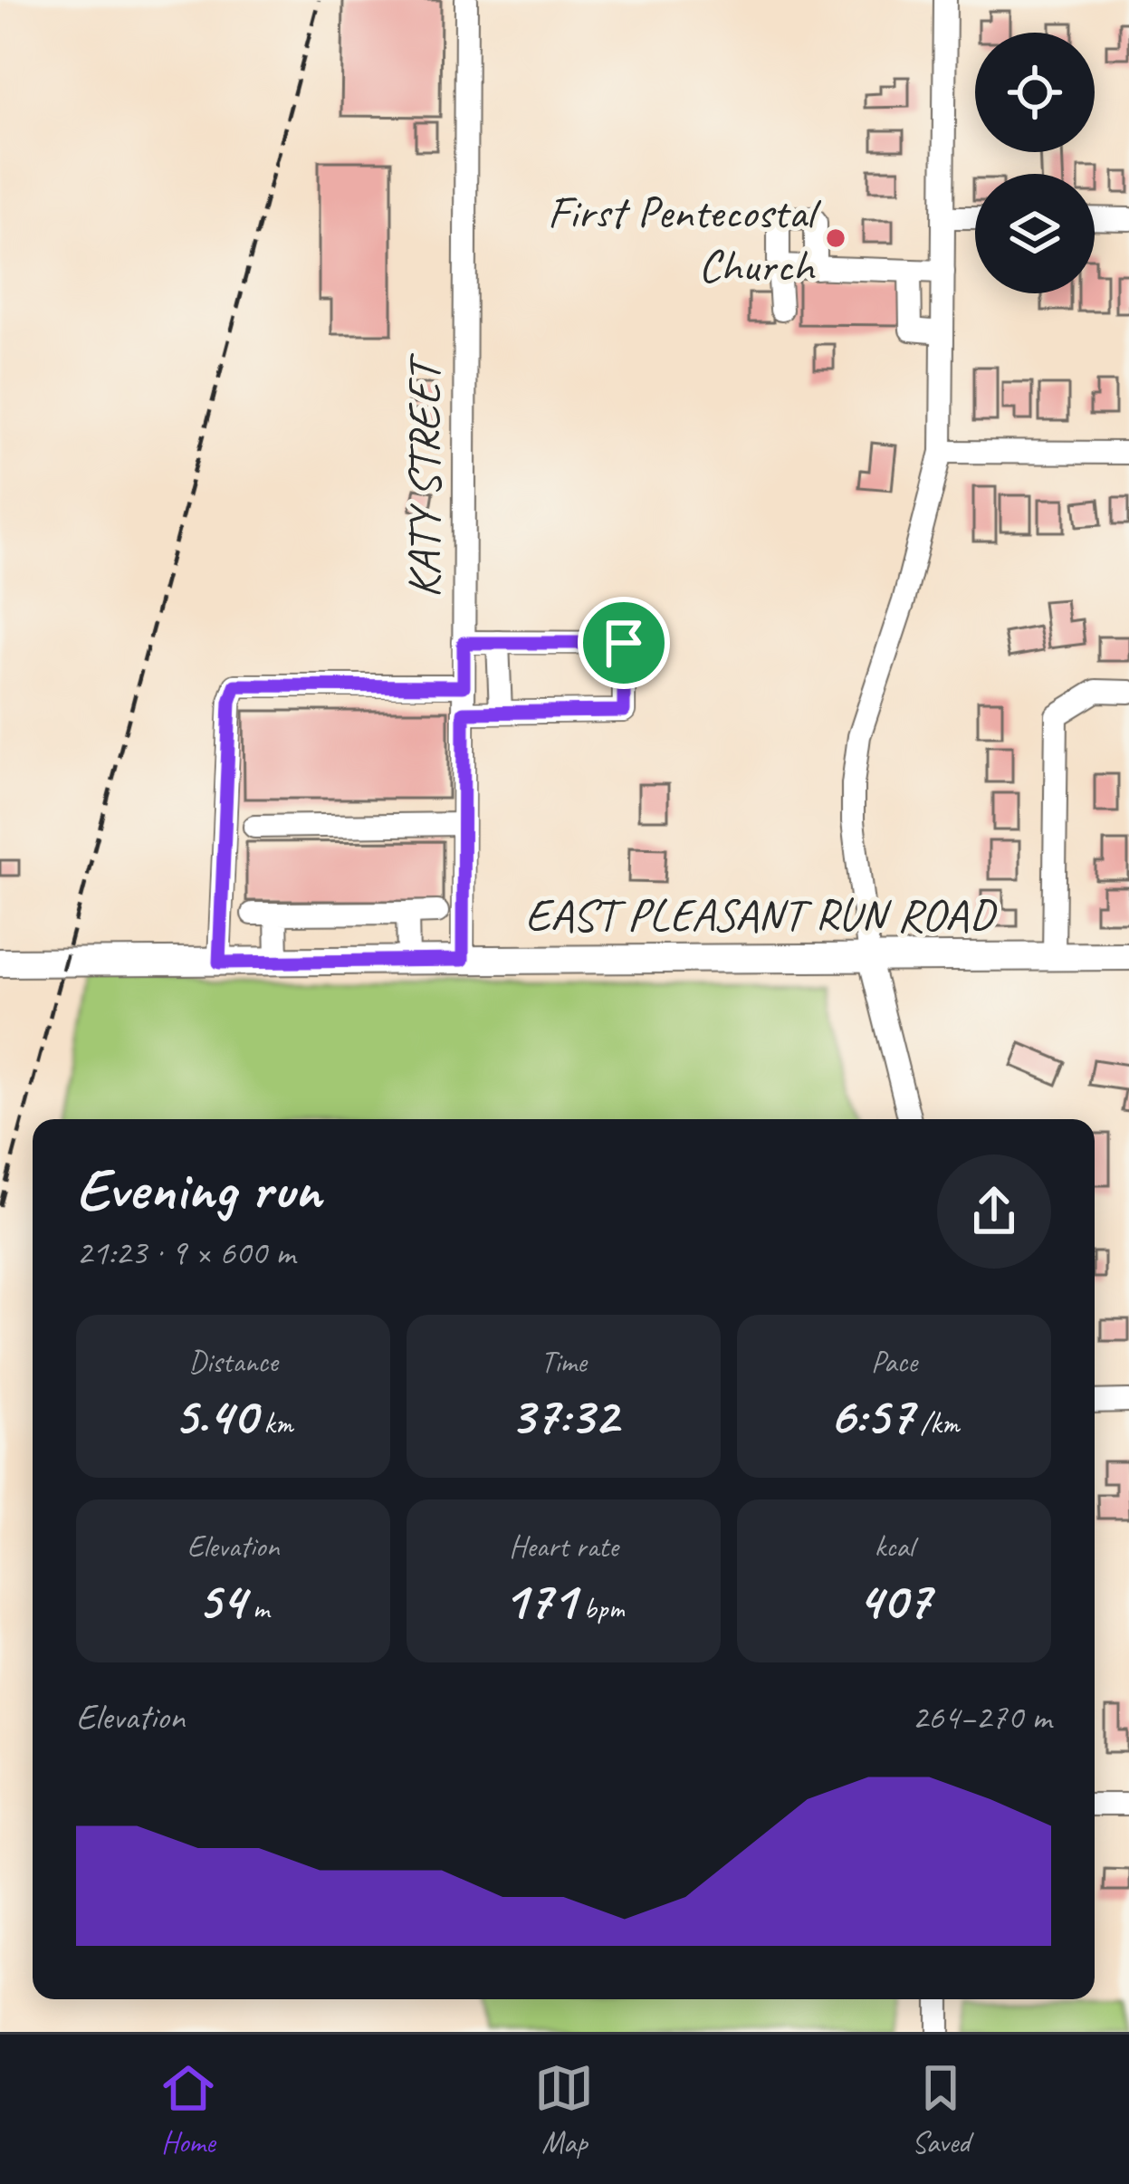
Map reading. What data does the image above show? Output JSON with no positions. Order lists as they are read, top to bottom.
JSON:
{
  "streets": {
    "main road": ["EAST PLEASANT RUN ROAD"],
    "street": ["KATY STREET"]
  },
  "crossings": [
    ["KATY STREET", "EAST PLEASANT RUN ROAD"]
  ],
  "places": ["First Pentecostal Church"],
  "page": {
    "heading": ["Evening run", "21:23 · 9 × 600 m"],
    "stats": [
      ["Distance", "5.40 km"],
      ["Time", "37:32"],
      ["Pace", "6:57 /km"],
      ["Elevation", "54 m"],
      ["Heart rate", "171 bpm"],
      ["kcal", "407"]
    ],
    "chart": ["Elevation", "264–270 m"],
    "tabs": ["Home", "Map", "Saved"]
  }
}
